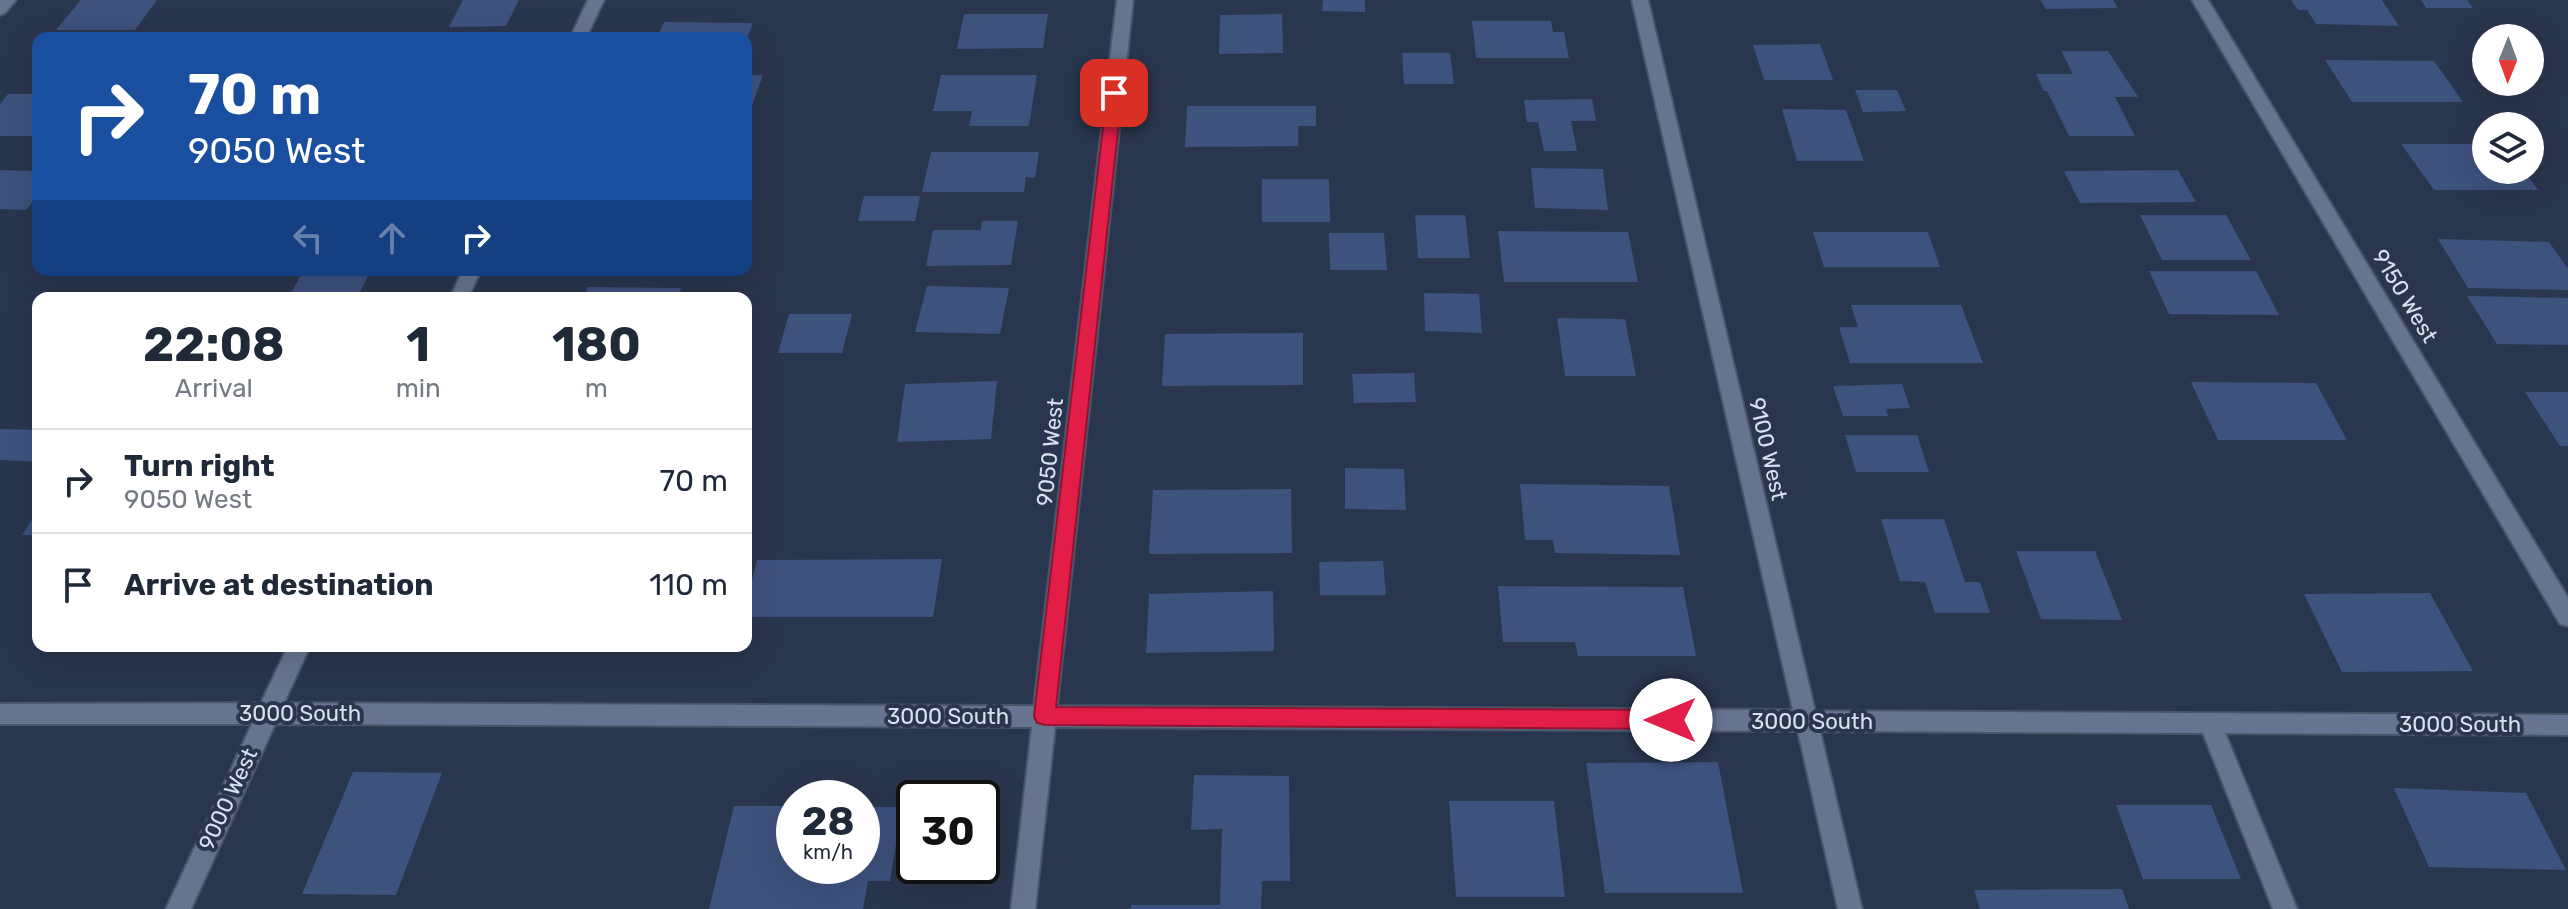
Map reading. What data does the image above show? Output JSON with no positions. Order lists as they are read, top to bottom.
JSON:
{
  "streets": {
    "street": [
      "9150 West",
      "9100 West",
      "9050 West",
      "3000 South",
      "9000 West"
    ]
  },
  "crossings": [
    ["9100 West", "3000 South"],
    ["9050 West", "3000 South"],
    ["3000 South", "9000 West"]
  ],
  "north": "bottom",
  "page": {
    "turn": ["70 m", "9050 West"],
    "eta": [
      "22:08",
      "Arrival",
      "1",
      "min",
      "180",
      "m"
    ],
    "list": [
      {
        "name": "Turn right",
        "note": "9050 West",
        "value": "70 m"
      },
      {
        "name": "Arrive at destination",
        "value": "110 m"
      }
    ],
    "speed": "28 km/h",
    "limit": "30"
  }
}
